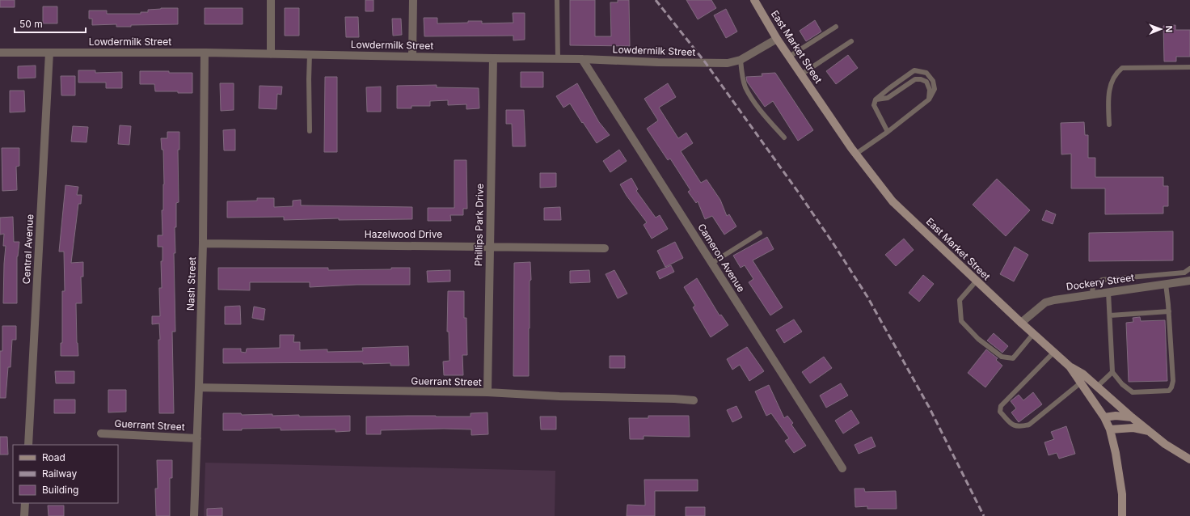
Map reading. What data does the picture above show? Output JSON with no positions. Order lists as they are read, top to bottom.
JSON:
{
  "streets": {
    "main road": ["East Market Street"],
    "street": [
      "Lowdermilk Street",
      "Phillips Park Drive",
      "Hazelwood Drive",
      "Central Avenue",
      "Cameron Avenue",
      "Dockery Street",
      "Nash Street",
      "Guerrant Street"
    ]
  },
  "crossings": [
    ["Lowdermilk Street", "East Market Street"],
    ["Lowdermilk Street", "Phillips Park Drive"],
    ["Lowdermilk Street", "Central Avenue"],
    ["Lowdermilk Street", "Cameron Avenue"],
    ["Lowdermilk Street", "Nash Street"],
    ["East Market Street", "Dockery Street"],
    ["Phillips Park Drive", "Hazelwood Drive"],
    ["Phillips Park Drive", "Guerrant Street"],
    ["Hazelwood Drive", "Nash Street"],
    ["Nash Street", "Guerrant Street"]
  ],
  "legend": ["Road", "Railway", "Building"],
  "scale_bar": "50 m",
  "north": "right"
}
